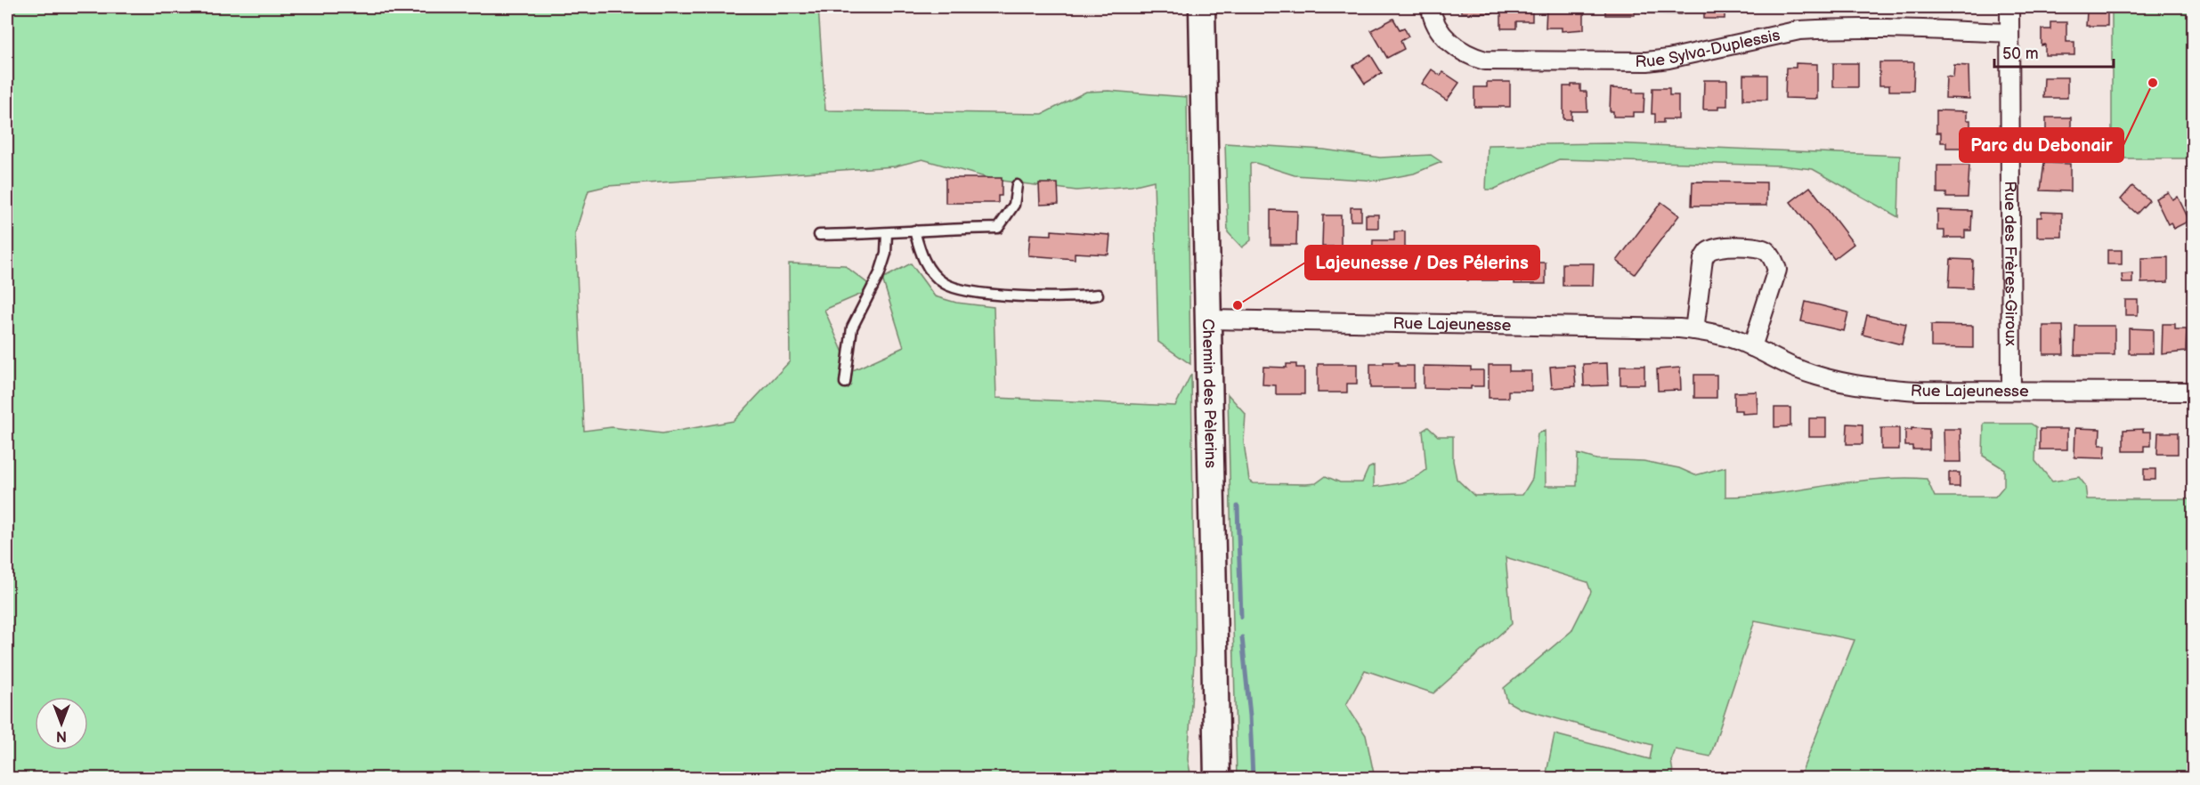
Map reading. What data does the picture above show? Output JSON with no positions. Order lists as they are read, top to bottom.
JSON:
{
  "streets": {
    "street": [
      "Rue Sylva-Duplessis",
      "Rue des Frères-Giroux",
      "Rue Lajeunesse",
      "Chemin des Pèlerins"
    ]
  },
  "crossings": [
    ["Rue Sylva-Duplessis", "Rue des Frères-Giroux"],
    ["Rue des Frères-Giroux", "Rue Lajeunesse"],
    ["Rue Lajeunesse", "Chemin des Pèlerins"]
  ],
  "places": ["Parc du Debonair", "Lajeunesse / Des Pélerins"],
  "scale_bar": "50 m",
  "north": "bottom"
}
